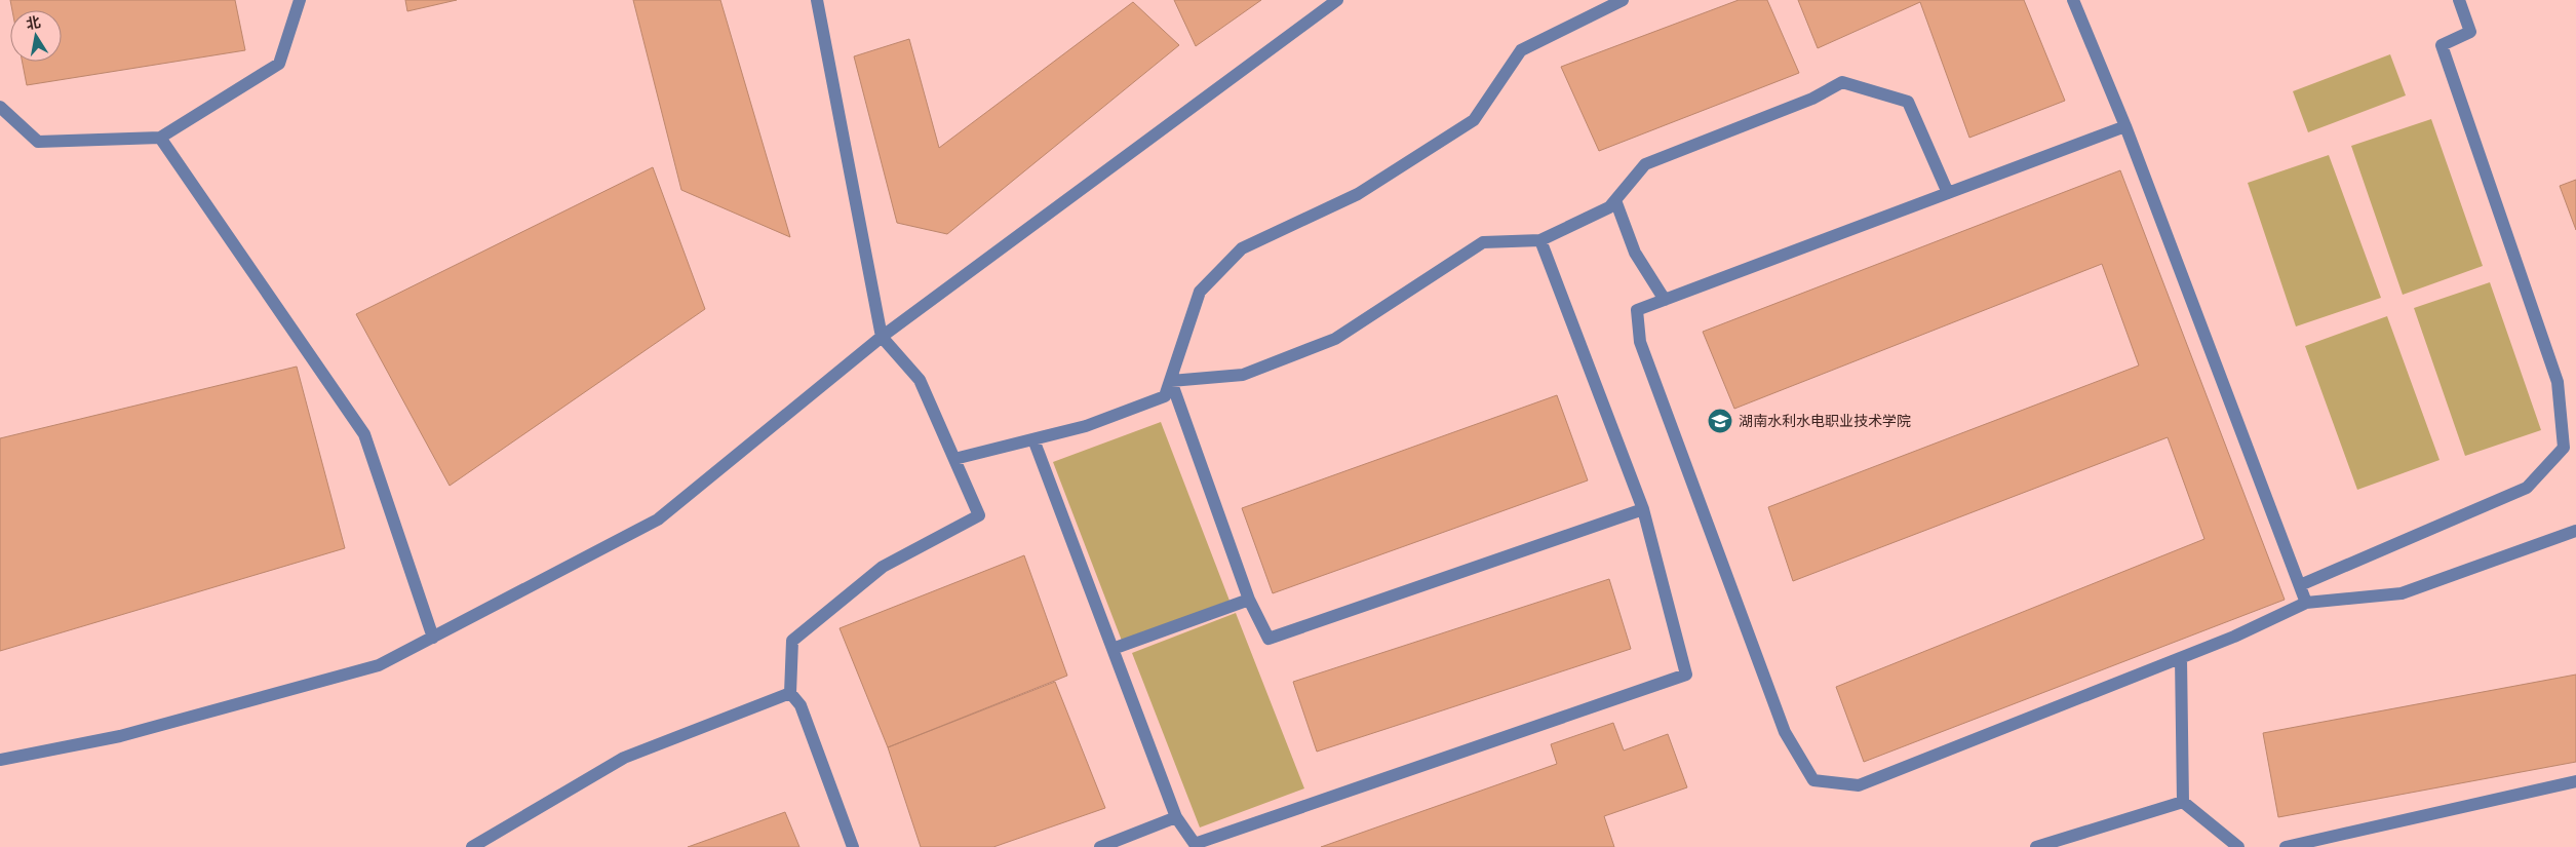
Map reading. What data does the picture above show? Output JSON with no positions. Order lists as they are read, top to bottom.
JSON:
{
  "places": {
    "school or university": ["湖南水利水电职业技术学院"]
  },
  "north": "top"
}
